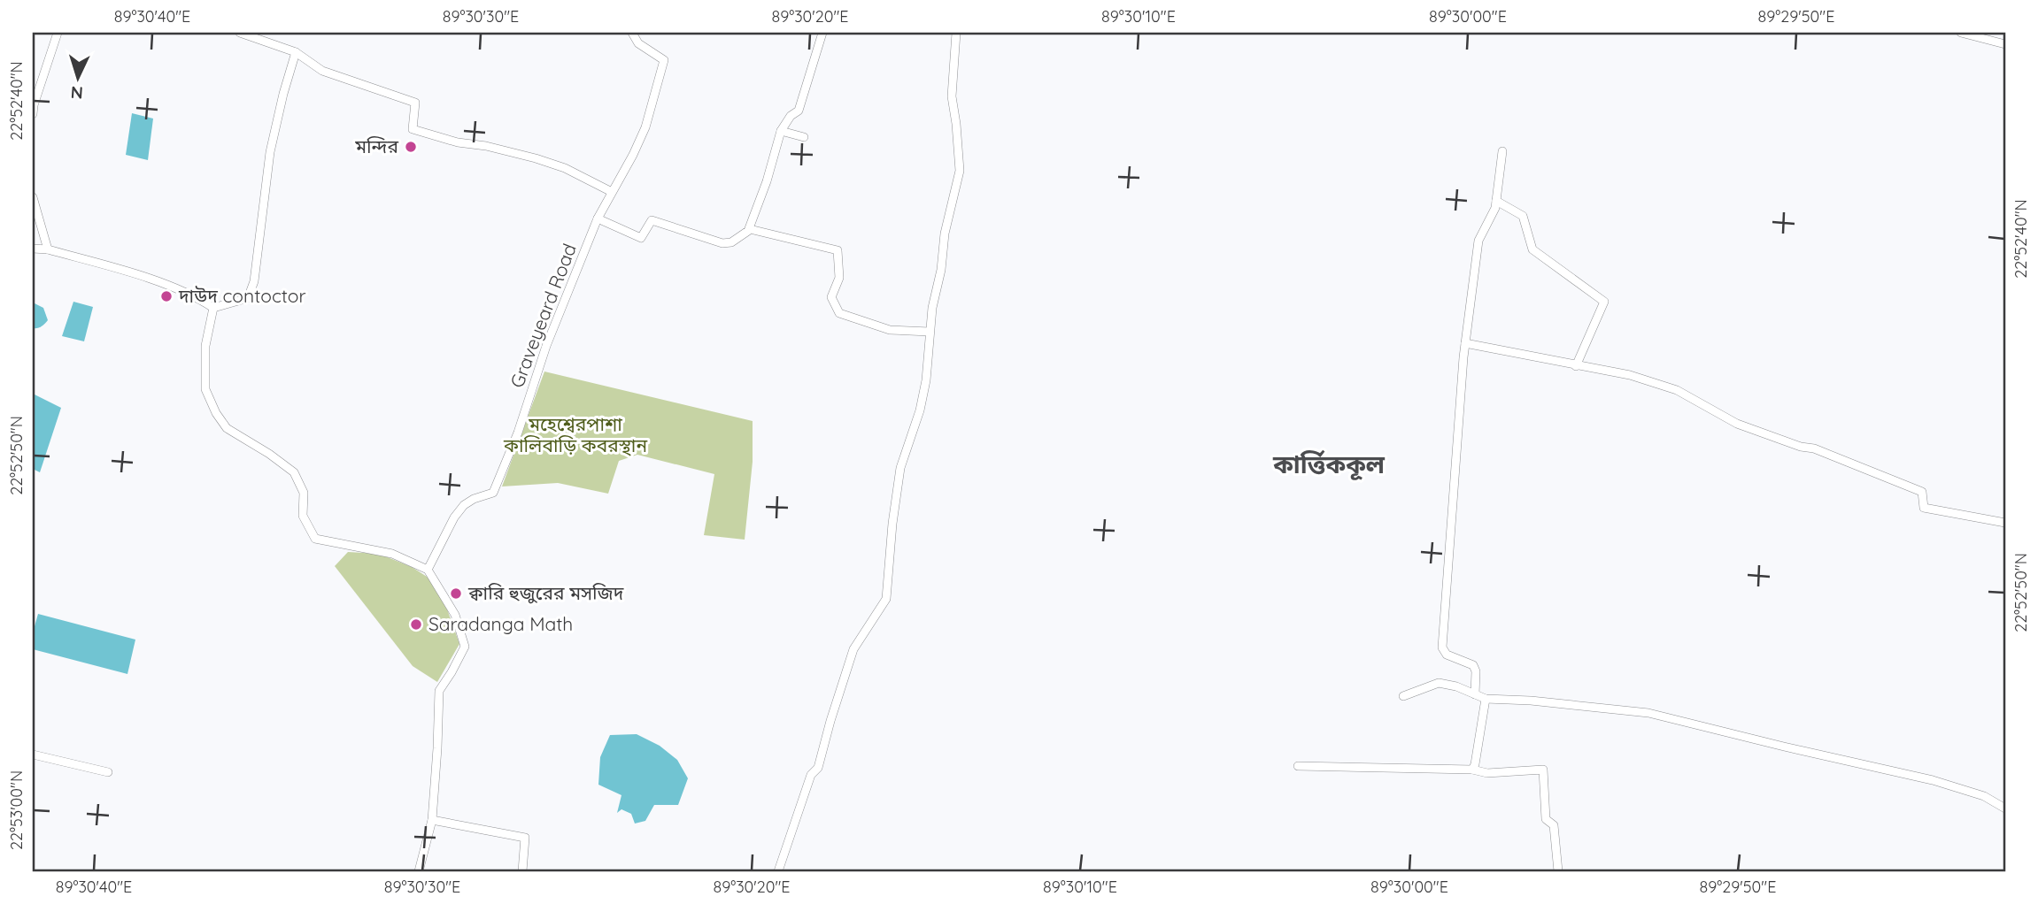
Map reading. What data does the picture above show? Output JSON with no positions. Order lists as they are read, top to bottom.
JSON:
{
  "streets": {
    "street": ["Graveyeard Road"]
  },
  "districts": ["কার্ত্তিককূল"],
  "parks": ["মহেশ্বেরপাশা কালিবাড়ি কবরস্থান"],
  "places": [
    "মন্দির",
    "দাউদ contoctor",
    "ক্বারি হুজুরের মসজিদ",
    "Saradanga Math"
  ],
  "north": "bottom",
  "coordinates": [
    "89°30'40\"E",
    "89°30'30\"E",
    "89°30'20\"E",
    "89°30'10\"E",
    "89°30'00\"E",
    "89°29'50\"E",
    "22°52'40\"N",
    "22°52'50\"N",
    "22°53'00\"N"
  ]
}
